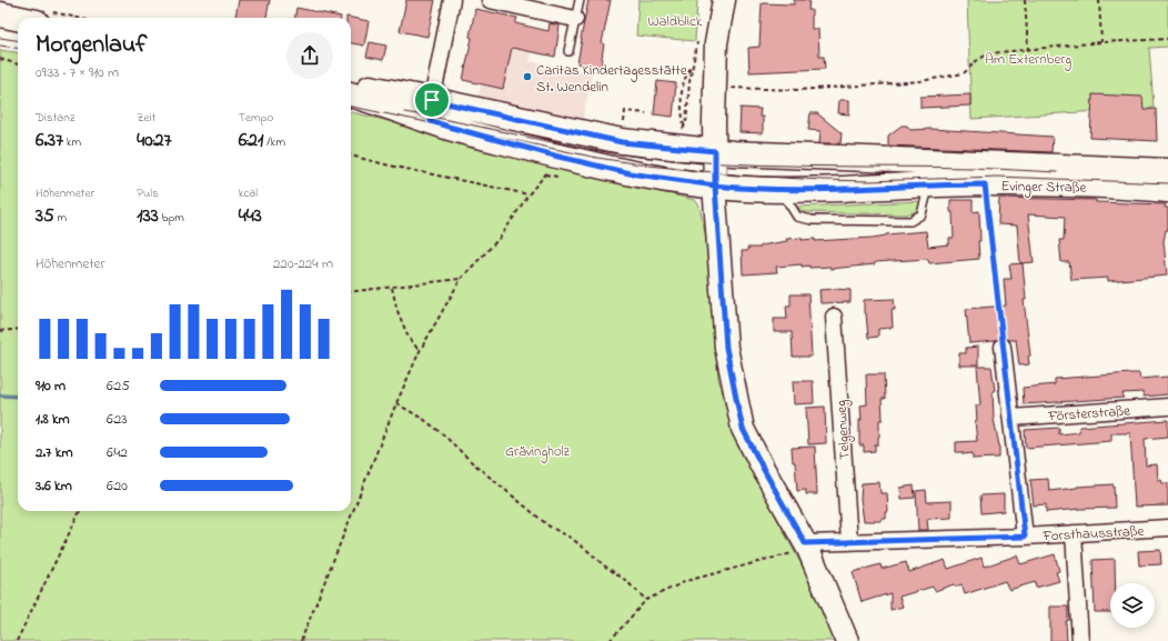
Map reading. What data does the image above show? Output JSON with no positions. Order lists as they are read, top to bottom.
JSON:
{
  "streets": {
    "main road": ["Evinger Straße"],
    "street": ["Försterstraße", "Telgenweg", "Forsthausstraße"]
  },
  "crossings": [
    ["Telgenweg", "Forsthausstraße"]
  ],
  "parks": ["Waldblick", "Am Externberg", "Grävingholz"],
  "places": ["Caritas Kindertagesstätte St. Wendelin"],
  "page": {
    "heading": ["Morgenlauf", "09:33 · 7 × 910 m"],
    "stats": [
      ["Distanz", "6.37 km"],
      ["Zeit", "40:27"],
      ["Tempo", "6:21 /km"],
      ["Höhenmeter", "35 m"],
      ["Puls", "133 bpm"],
      ["kcal", "443"]
    ],
    "chart": ["Höhenmeter", "220–224 m"],
    "list": [
      {
        "name": "910 m",
        "note": "6:25"
      },
      {
        "name": "1.8 km",
        "note": "6:23"
      },
      {
        "name": "2.7 km",
        "note": "6:42"
      },
      {
        "name": "3.6 km",
        "note": "6:20"
      }
    ]
  }
}
